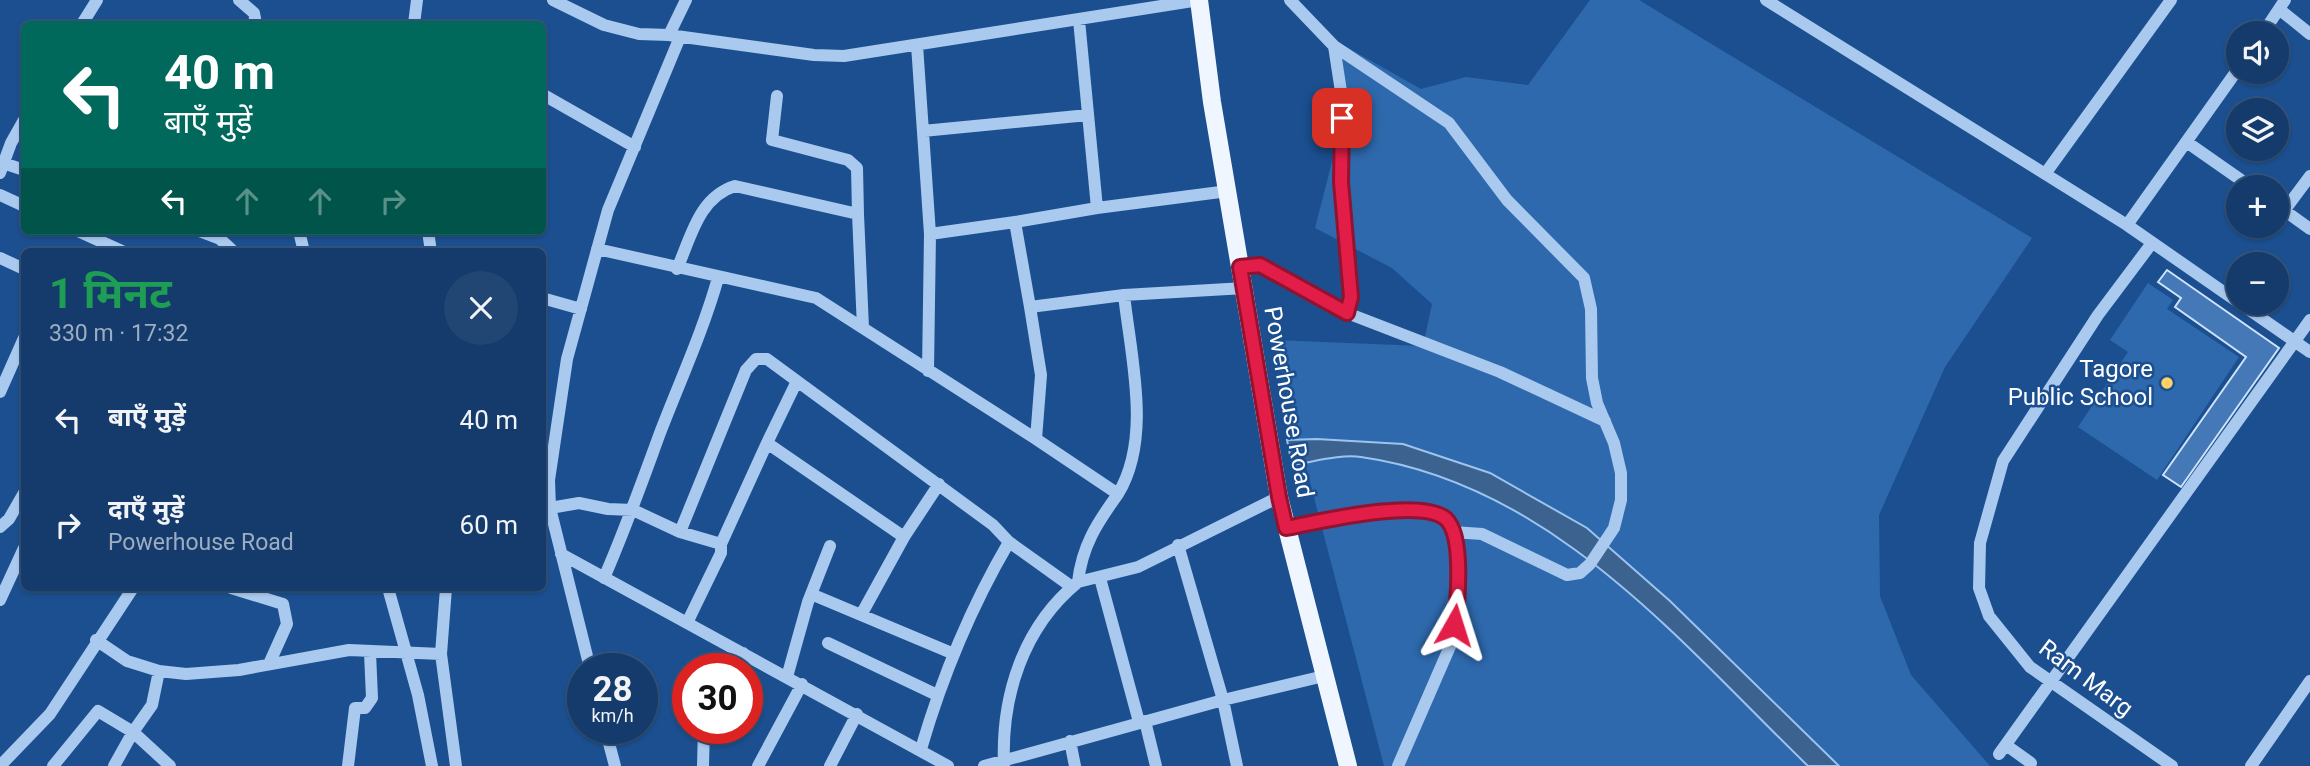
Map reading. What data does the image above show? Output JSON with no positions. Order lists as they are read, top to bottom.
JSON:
{
  "streets": {
    "main road": ["Powerhouse Road"],
    "street": ["Ram Marg"]
  },
  "places": ["Tagore Public School"],
  "page": {
    "map_buttons": ["+", "−"],
    "turn": ["40 m", "बाएँ मुड़ें"],
    "heading": ["1 मिनट", "330 m · 17:32"],
    "list": [
      {
        "name": "बाएँ मुड़ें",
        "value": "40 m"
      },
      {
        "name": "दाएँ मुड़ें",
        "note": "Powerhouse Road",
        "value": "60 m"
      }
    ],
    "speed": "28 km/h",
    "limit": "30"
  }
}
